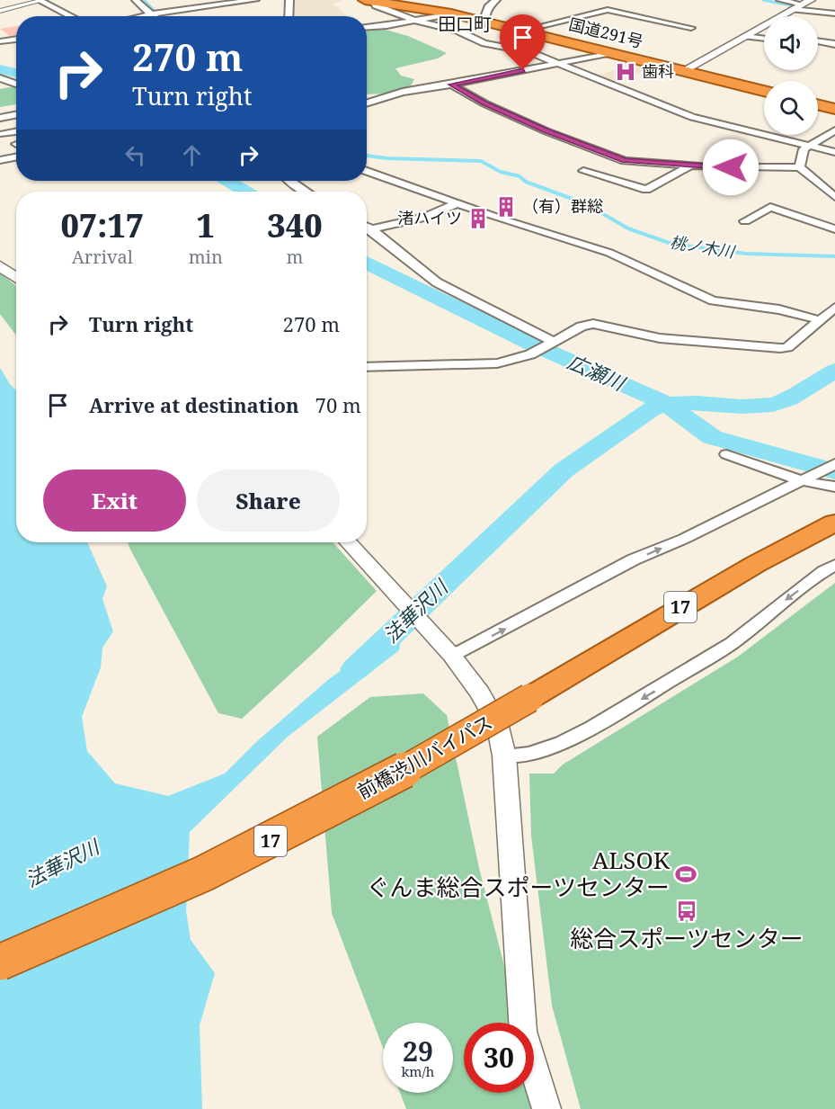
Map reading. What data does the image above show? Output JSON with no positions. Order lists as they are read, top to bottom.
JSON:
{
  "streets": {
    "highway": ["国道291号", "17", "前橋渋川バイパス"]
  },
  "districts": ["田口町"],
  "water": ["桃ノ木川", "広瀬川", "法華沢川"],
  "places": {
    "hospital": ["歯科"],
    "building": ["（有）群総", "渚ハイツ"],
    "sports": ["ALSOK ぐんま総合スポーツセンター"],
    "bus stop": ["総合スポーツセンター"]
  },
  "page": {
    "turn": ["270 m", "Turn right"],
    "eta": [
      "07:17",
      "Arrival",
      "1",
      "min",
      "340",
      "m"
    ],
    "list": [
      {
        "name": "Turn right",
        "value": "270 m"
      },
      {
        "name": "Arrive at destination",
        "value": "70 m"
      }
    ],
    "buttons": ["Exit", "Share"],
    "speed": "29 km/h",
    "limit": "30"
  }
}
